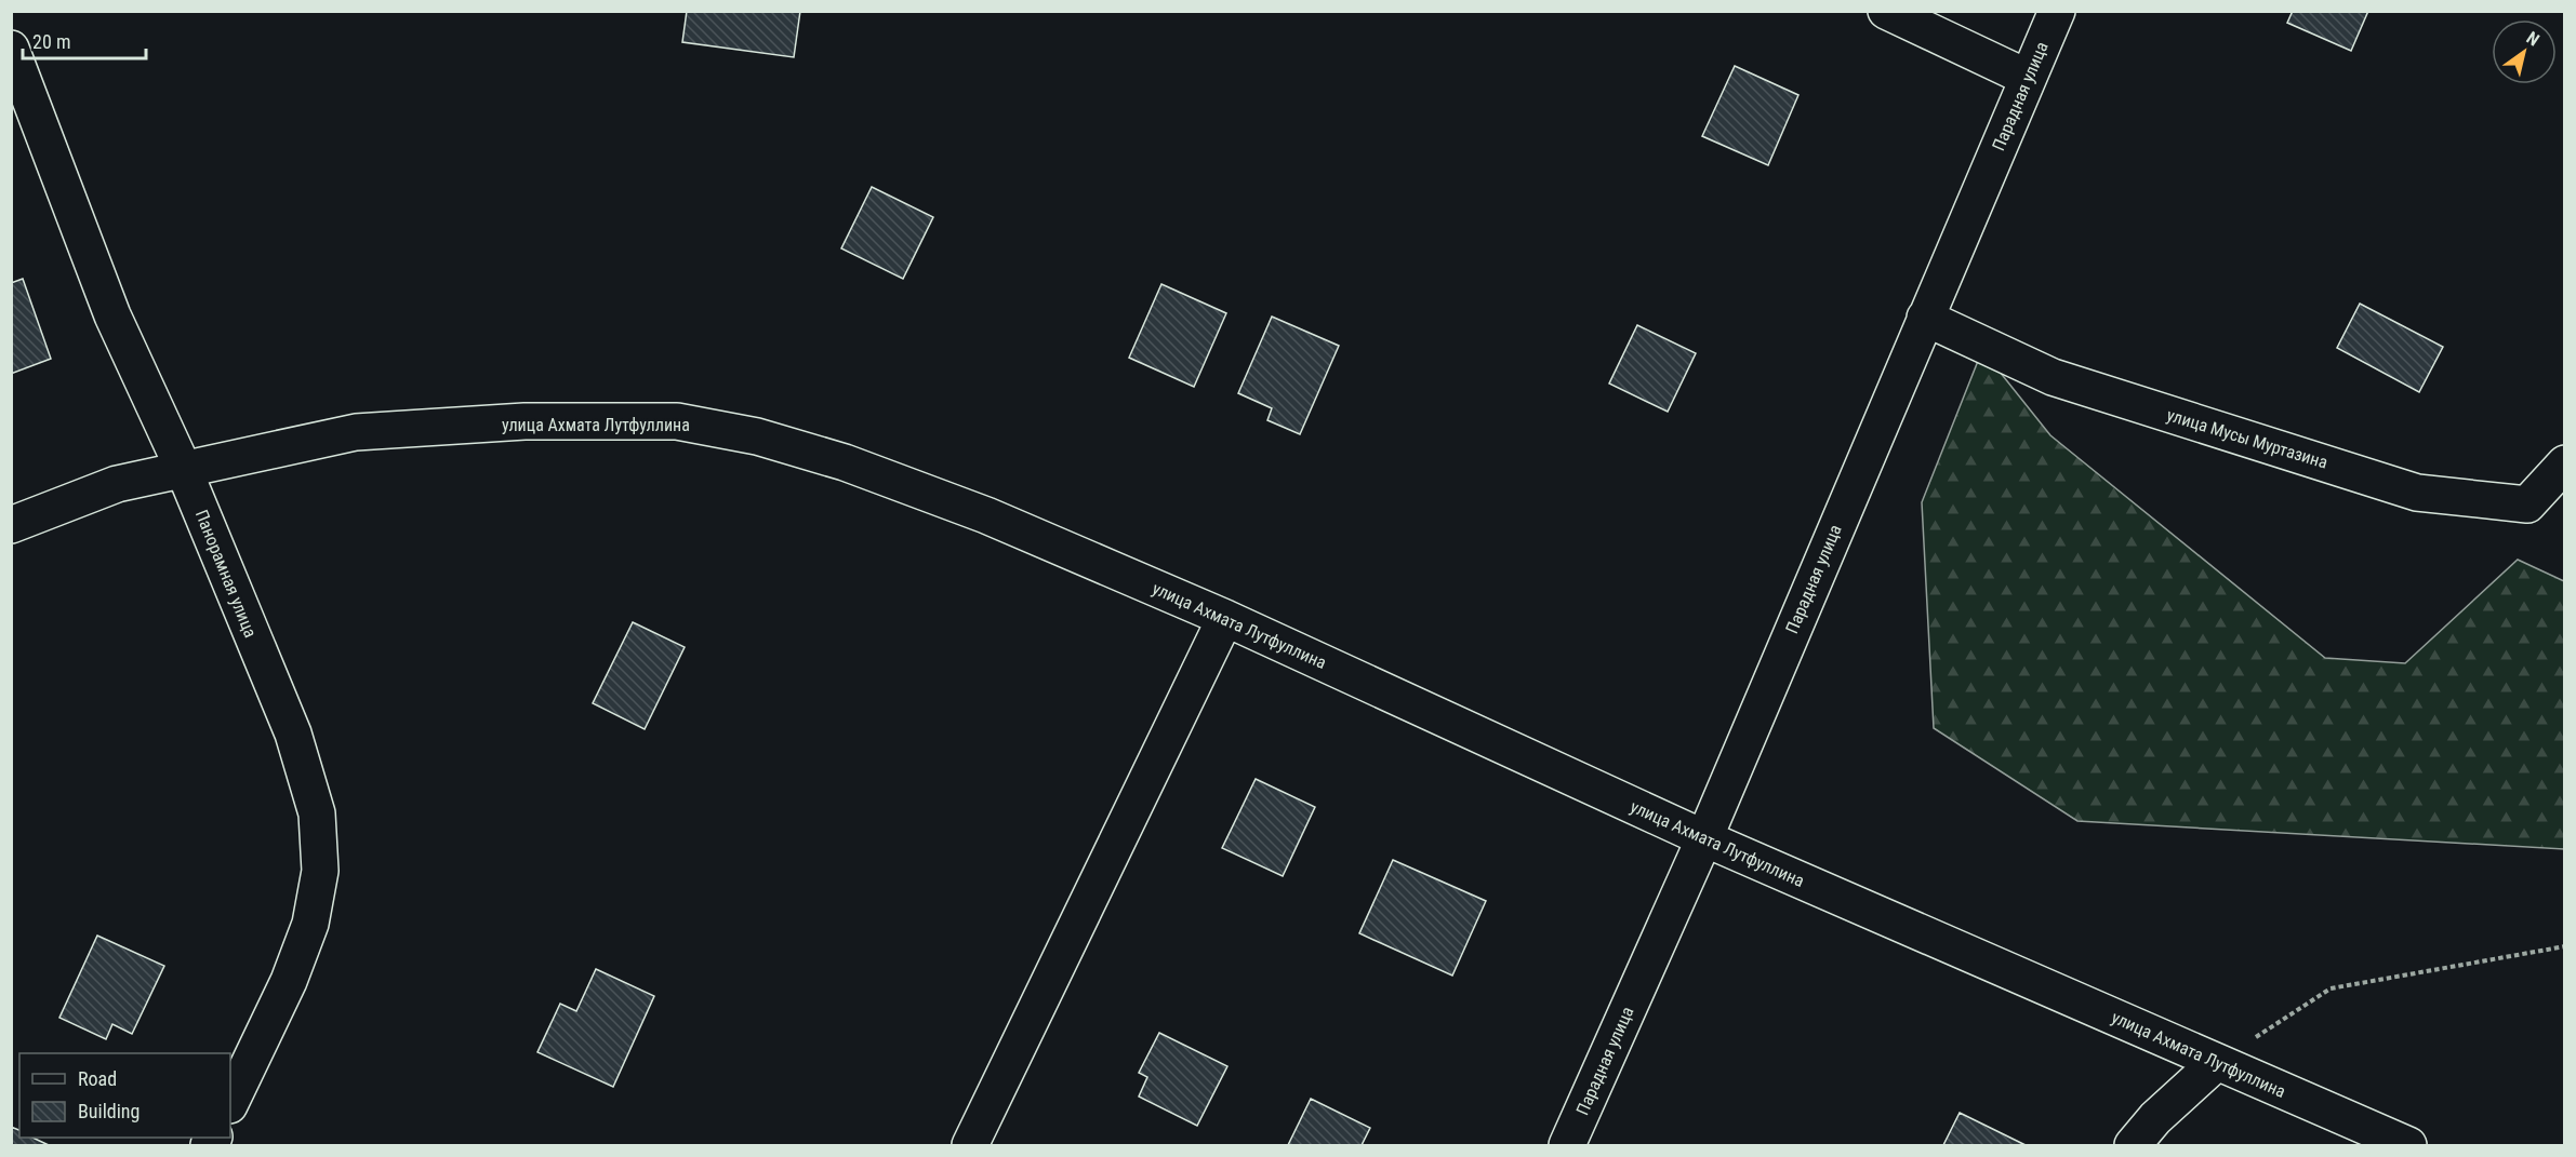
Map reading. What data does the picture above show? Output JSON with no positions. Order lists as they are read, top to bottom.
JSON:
{
  "streets": {
    "street": [
      "Парадная улица",
      "улица Ахмата Лутфуллина",
      "улица Мусы Муртазина",
      "Панорамная улица"
    ]
  },
  "crossings": [
    ["Парадная улица", "улица Ахмата Лутфуллина"],
    ["Парадная улица", "улица Мусы Муртазина"],
    ["улица Ахмата Лутфуллина", "Панорамная улица"]
  ],
  "legend": ["Road", "Building"],
  "scale_bar": "20 m",
  "north": "top right"
}
